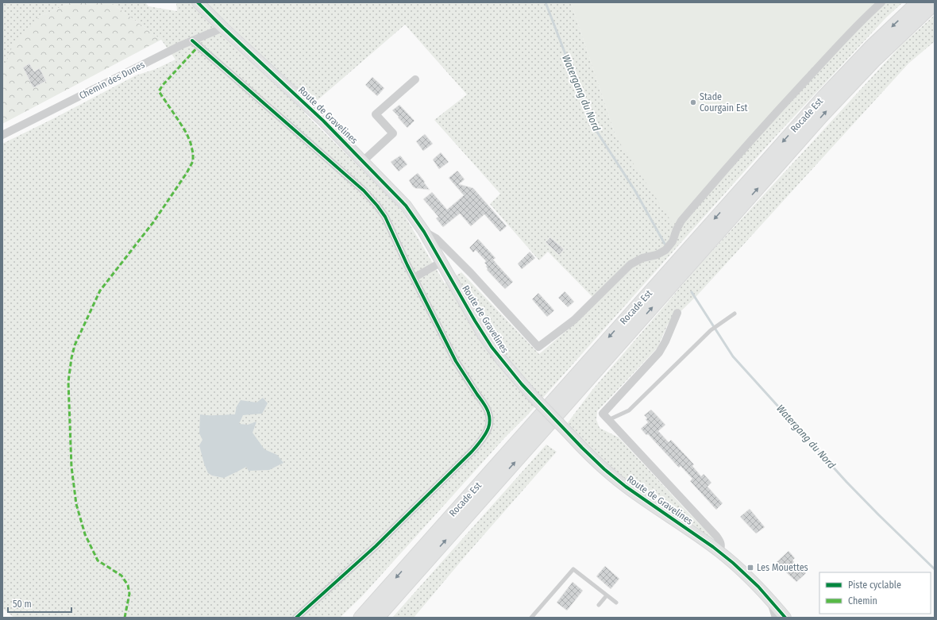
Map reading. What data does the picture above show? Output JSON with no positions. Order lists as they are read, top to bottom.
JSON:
{
  "streets": {
    "highway": ["Rocade Est"],
    "main road": ["Route de Gravelines"],
    "street": ["Chemin des Dunes"]
  },
  "crossings": [
    ["Chemin des Dunes", "Route de Gravelines"]
  ],
  "water": ["Watergang du Nord"],
  "places": {
    "other": ["Stade Courgain Est"],
    "transit": ["Les Mouettes"]
  },
  "legend": ["Piste cyclable", "Chemin"],
  "scale_bar": "50 m"
}
